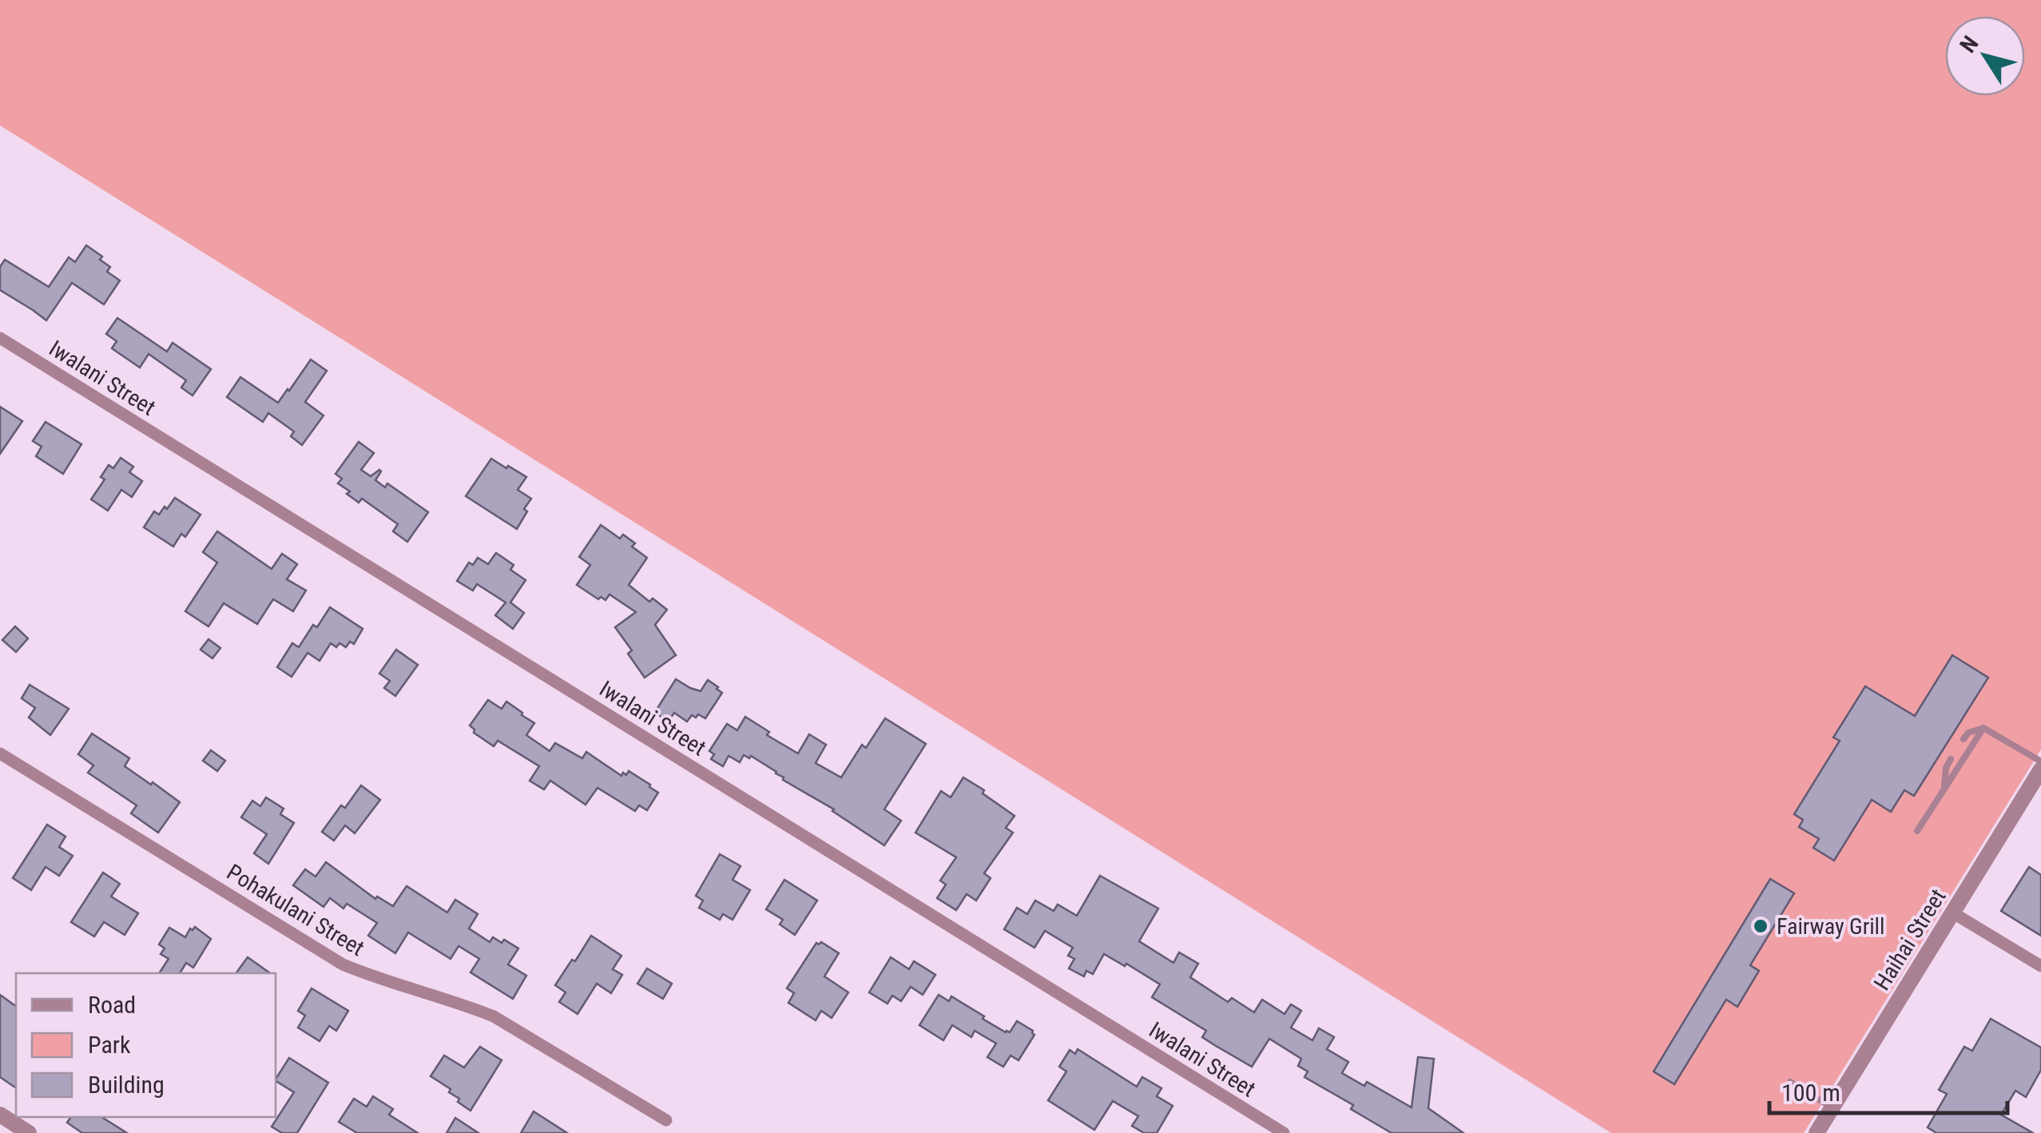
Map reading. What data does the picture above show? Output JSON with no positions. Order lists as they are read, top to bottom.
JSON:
{
  "streets": {
    "street": ["Iwalani Street", "Pohakulani Street", "Haihai Street"]
  },
  "places": ["Fairway Grill"],
  "legend": ["Road", "Park", "Building"],
  "scale_bar": "100 m",
  "north": "top left"
}
